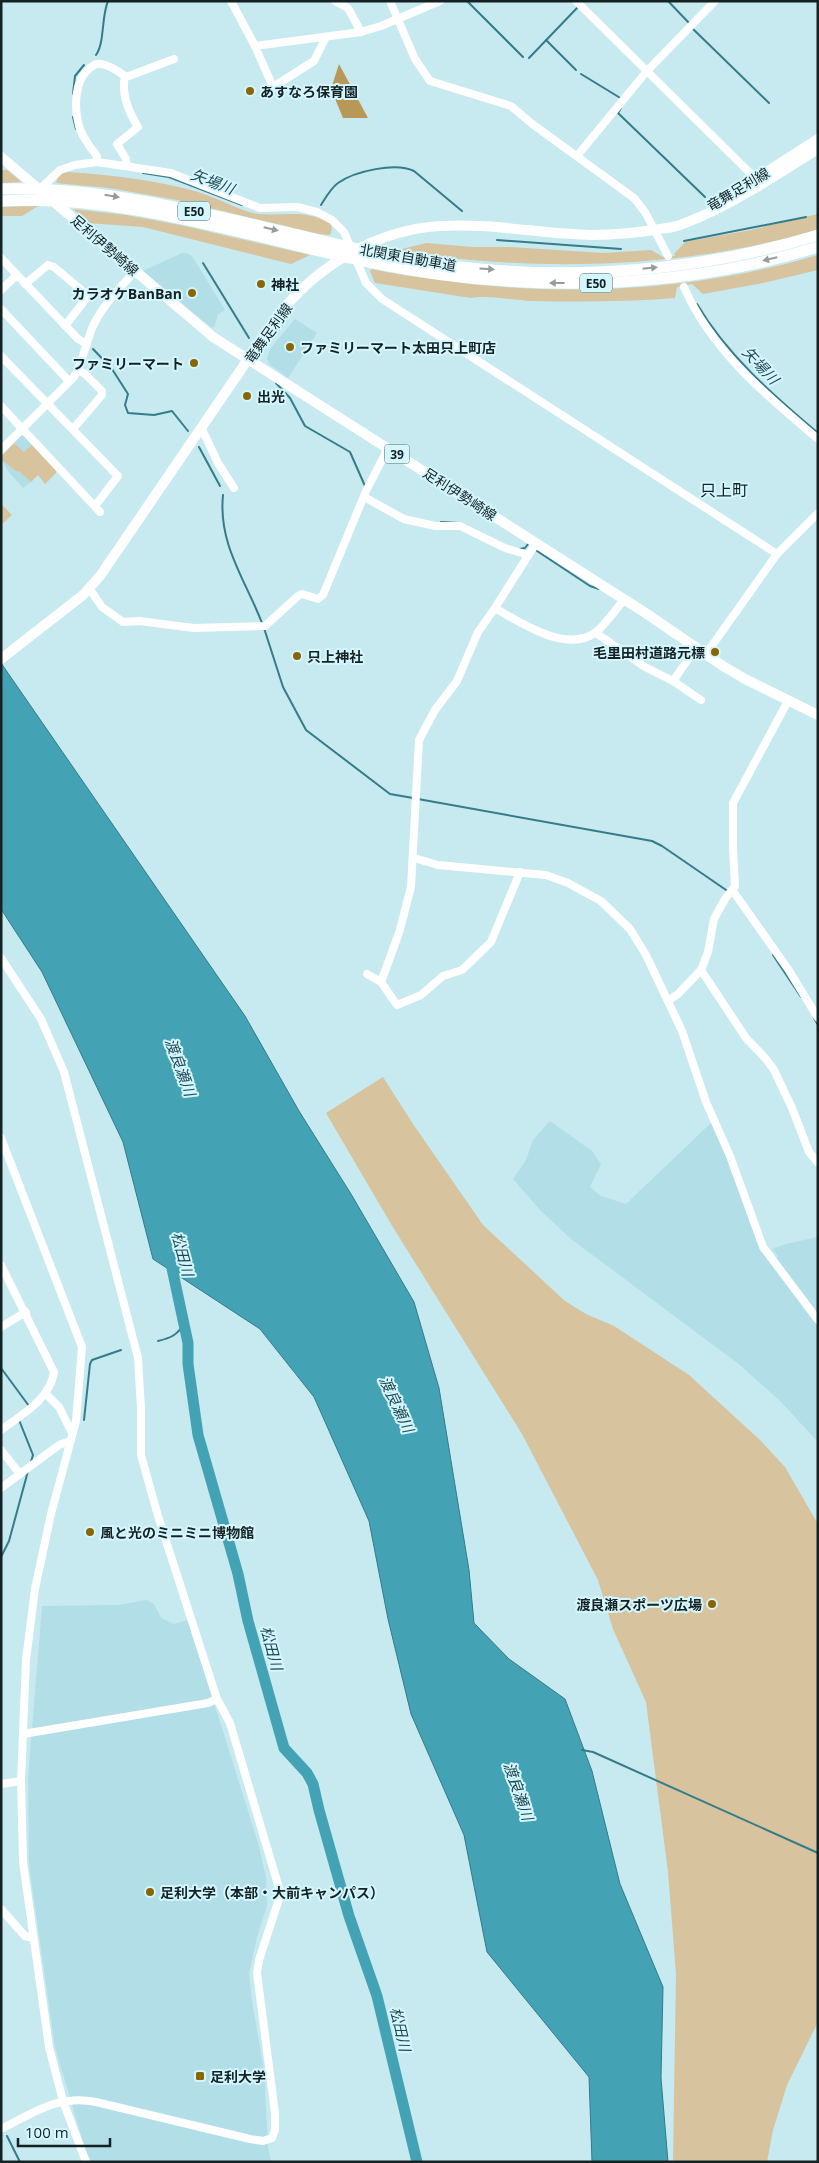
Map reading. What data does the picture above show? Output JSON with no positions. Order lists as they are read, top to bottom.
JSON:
{
  "streets": {
    "highway": ["E50", "北関東自動車道"],
    "main road": ["竜舞足利線", "足利伊勢崎線", "39"]
  },
  "crossings": [
    ["竜舞足利線", "足利伊勢崎線"],
    ["足利伊勢崎線", "北関東自動車道"]
  ],
  "districts": ["只上町"],
  "water": ["矢場川", "渡良瀬川", "松田川"],
  "places": {
    "other": [
      "あすなろ保育園",
      "神社",
      "カラオケBanBan",
      "ファミリーマート太田只上町店",
      "ファミリーマート",
      "出光",
      "毛里田村道路元標",
      "只上神社",
      "風と光のミニミニ博物館",
      "渡良瀬スポーツ広場",
      "足利大学（本部・大前キャンパス）"
    ],
    "transit": ["足利大学"]
  },
  "scale_bar": "100 m"
}
